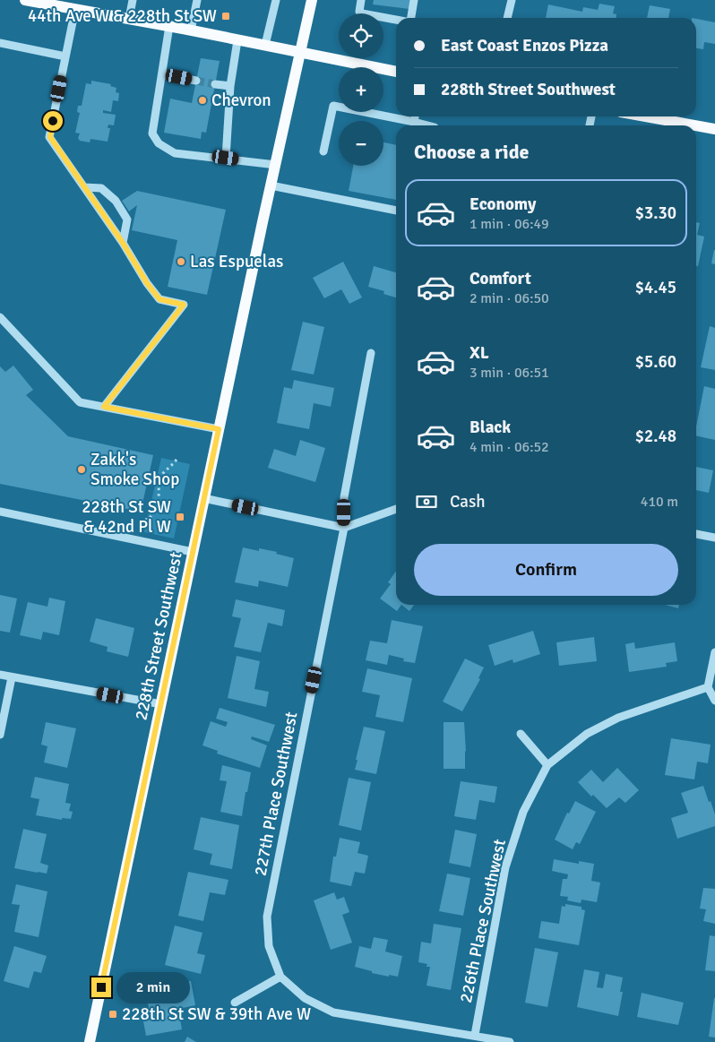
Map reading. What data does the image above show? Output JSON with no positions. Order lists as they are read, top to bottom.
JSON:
{
  "streets": {
    "main road": ["228th Street Southwest"],
    "street": ["227th Place Southwest", "226th Place Southwest"]
  },
  "places": {
    "transit": ["44th Ave W & 228th St SW", "228th St SW & 42nd Pl W", "228th St SW & 39th Ave W"],
    "other": ["Chevron", "Las Espuelas", "Zakk's Smoke Shop"]
  },
  "page": {
    "map_buttons": ["+", "−"],
    "banner": ["East Coast Enzos Pizza", "228th Street Southwest"],
    "heading": "Choose a ride",
    "list": [
      {
        "name": "Economy",
        "note": "1 min · 06:49",
        "value": "$3.30"
      },
      {
        "name": "Comfort",
        "note": "2 min · 06:50",
        "value": "$4.45"
      },
      {
        "name": "XL",
        "note": "3 min · 06:51",
        "value": "$5.60"
      },
      {
        "name": "Black",
        "note": "4 min · 06:52",
        "value": "$2.48"
      }
    ],
    "pay": ["Cash", "410 m"],
    "buttons": "Confirm",
    "bubble": "2 min"
  }
}
